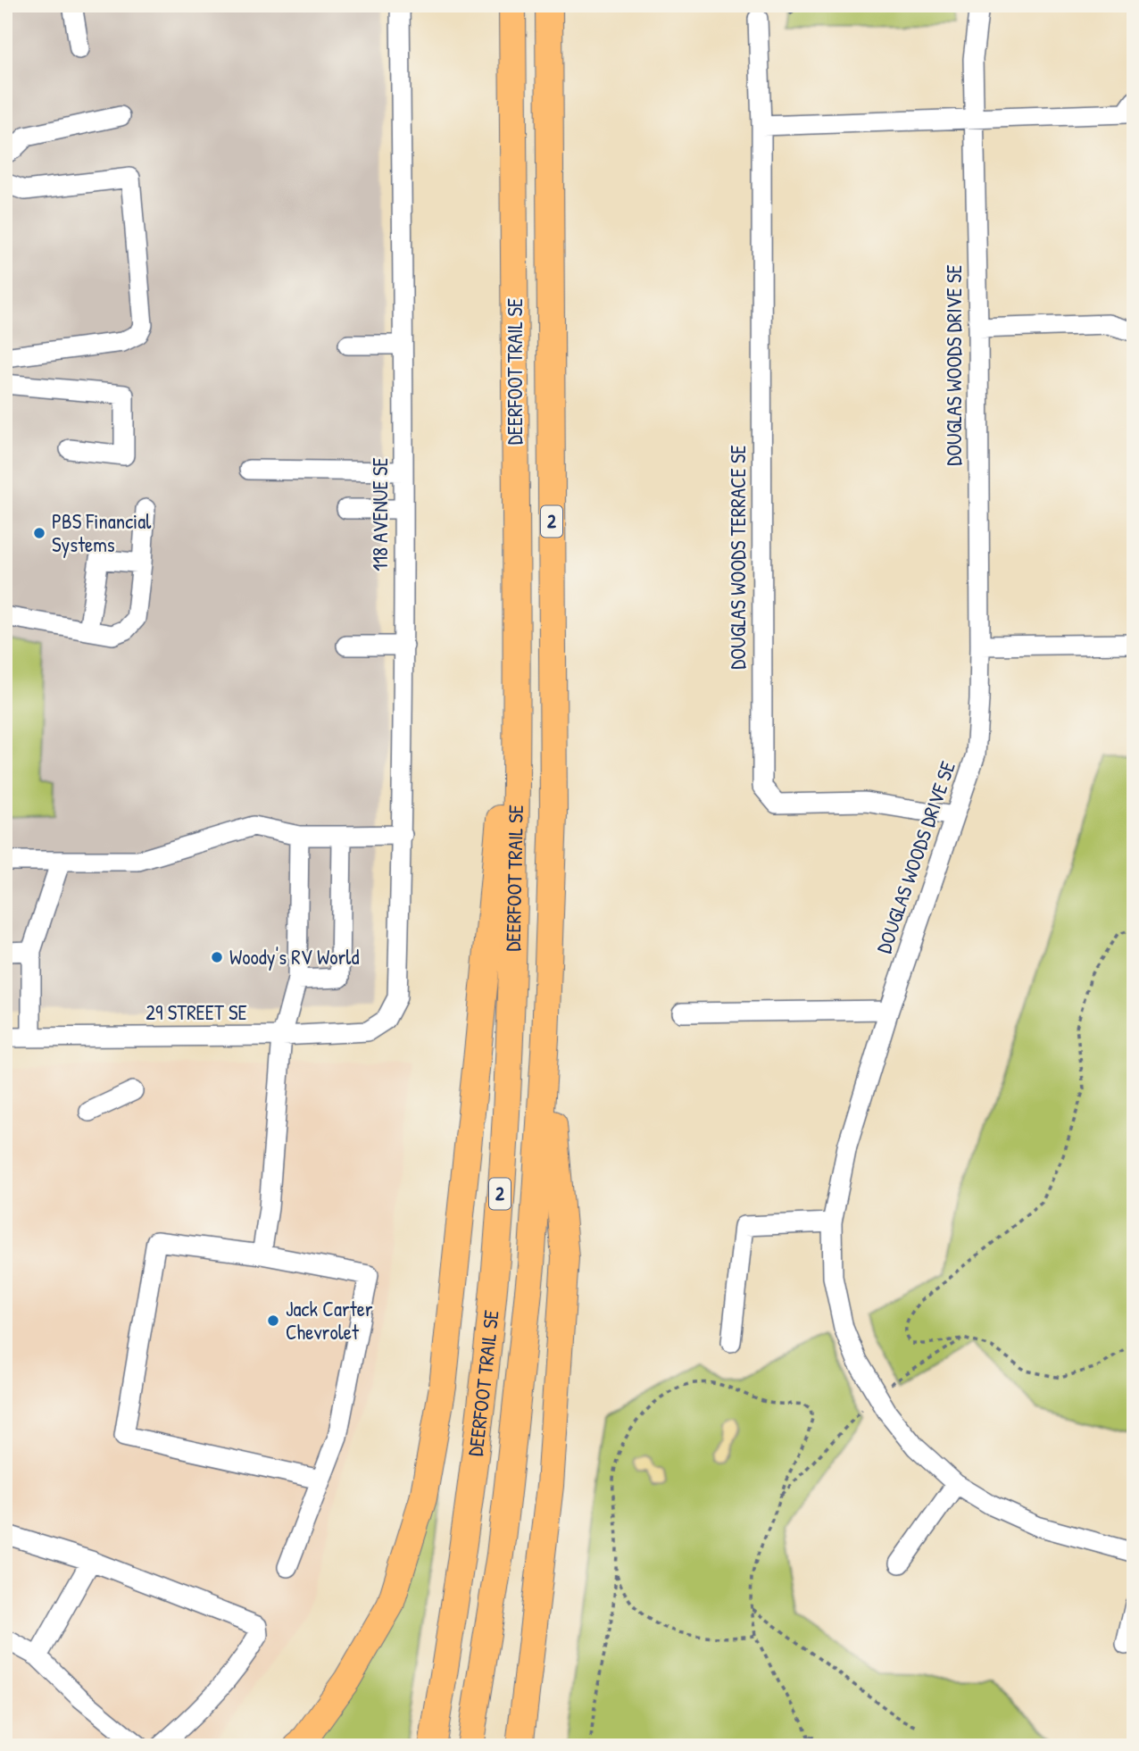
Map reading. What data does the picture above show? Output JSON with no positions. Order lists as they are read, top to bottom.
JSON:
{
  "streets": {
    "highway": ["DEERFOOT TRAIL SE", "2"],
    "street": [
      "DOUGLAS WOODS DRIVE SE",
      "118 AVENUE SE",
      "DOUGLAS WOODS TERRACE SE",
      "29 STREET SE"
    ]
  },
  "crossings": [
    ["DOUGLAS WOODS DRIVE SE", "DOUGLAS WOODS TERRACE SE"],
    ["118 AVENUE SE", "29 STREET SE"]
  ],
  "places": ["PBS Financial Systems", "Woody's RV World", "Jack Carter Chevrolet"]
}
